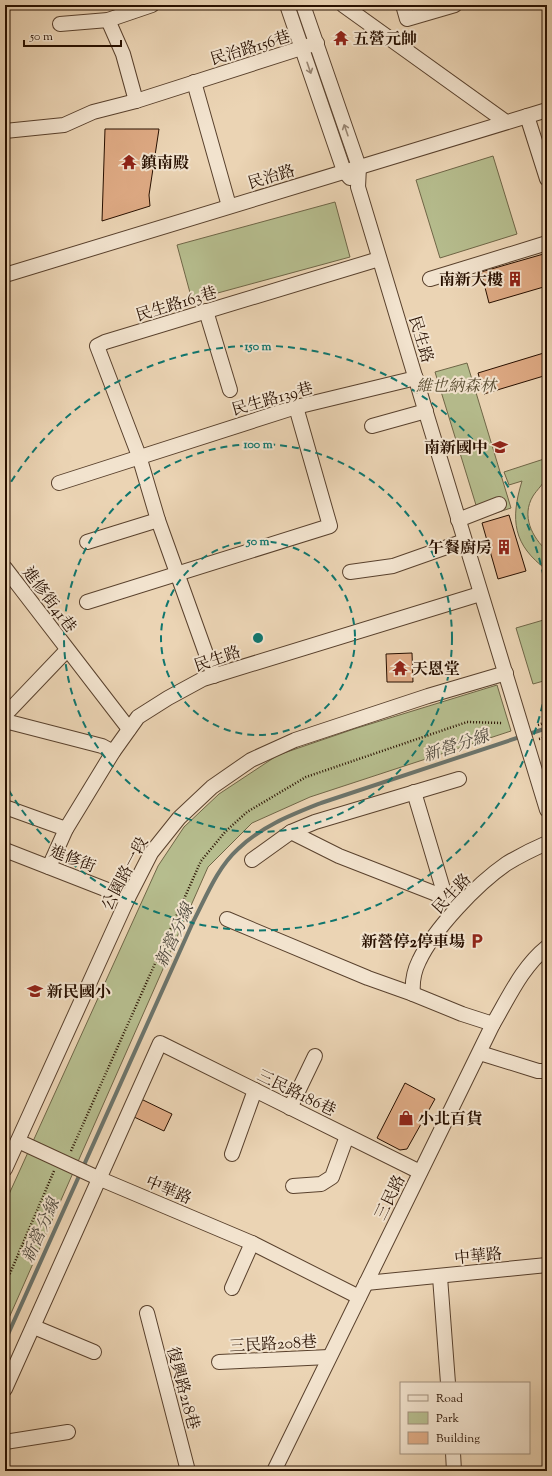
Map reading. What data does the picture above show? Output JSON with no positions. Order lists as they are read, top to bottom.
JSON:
{
  "streets": {
    "street": [
      "民治路156巷",
      "民治路",
      "民生路163巷",
      "民生路",
      "民生路139巷",
      "進修街41巷",
      "進修街",
      "公園路一段",
      "三民路186巷",
      "中華路",
      "三民路",
      "三民路208巷",
      "復興路218巷"
    ]
  },
  "crossings": [
    ["民治路156巷", "民生路"],
    ["民治路", "民生路"],
    ["民生路163巷", "民生路"],
    ["民生路163巷", "民生路139巷"],
    ["民生路", "民生路139巷"],
    ["民生路", "進修街41巷"],
    ["民生路", "進修街"],
    ["民生路", "公園路一段"],
    ["進修街", "公園路一段"],
    ["公園路一段", "中華路"],
    ["三民路186巷", "中華路"],
    ["三民路186巷", "三民路"],
    ["中華路", "三民路"],
    ["三民路", "三民路208巷"]
  ],
  "water": ["新營分線"],
  "parks": ["維也納森林"],
  "places": {
    "temple": ["五營元帥", "鎮南殿", "天恩堂"],
    "building": ["南新大樓", "午餐廚房"],
    "school or university": ["南新國中", "新民國小"],
    "parking": ["新營停2停車場"],
    "shop": ["小北百貨"]
  },
  "legend": ["Road", "Park", "Building"],
  "scale_bar": "50 m",
  "rings": ["150 m", "100 m", "50 m"]
}
